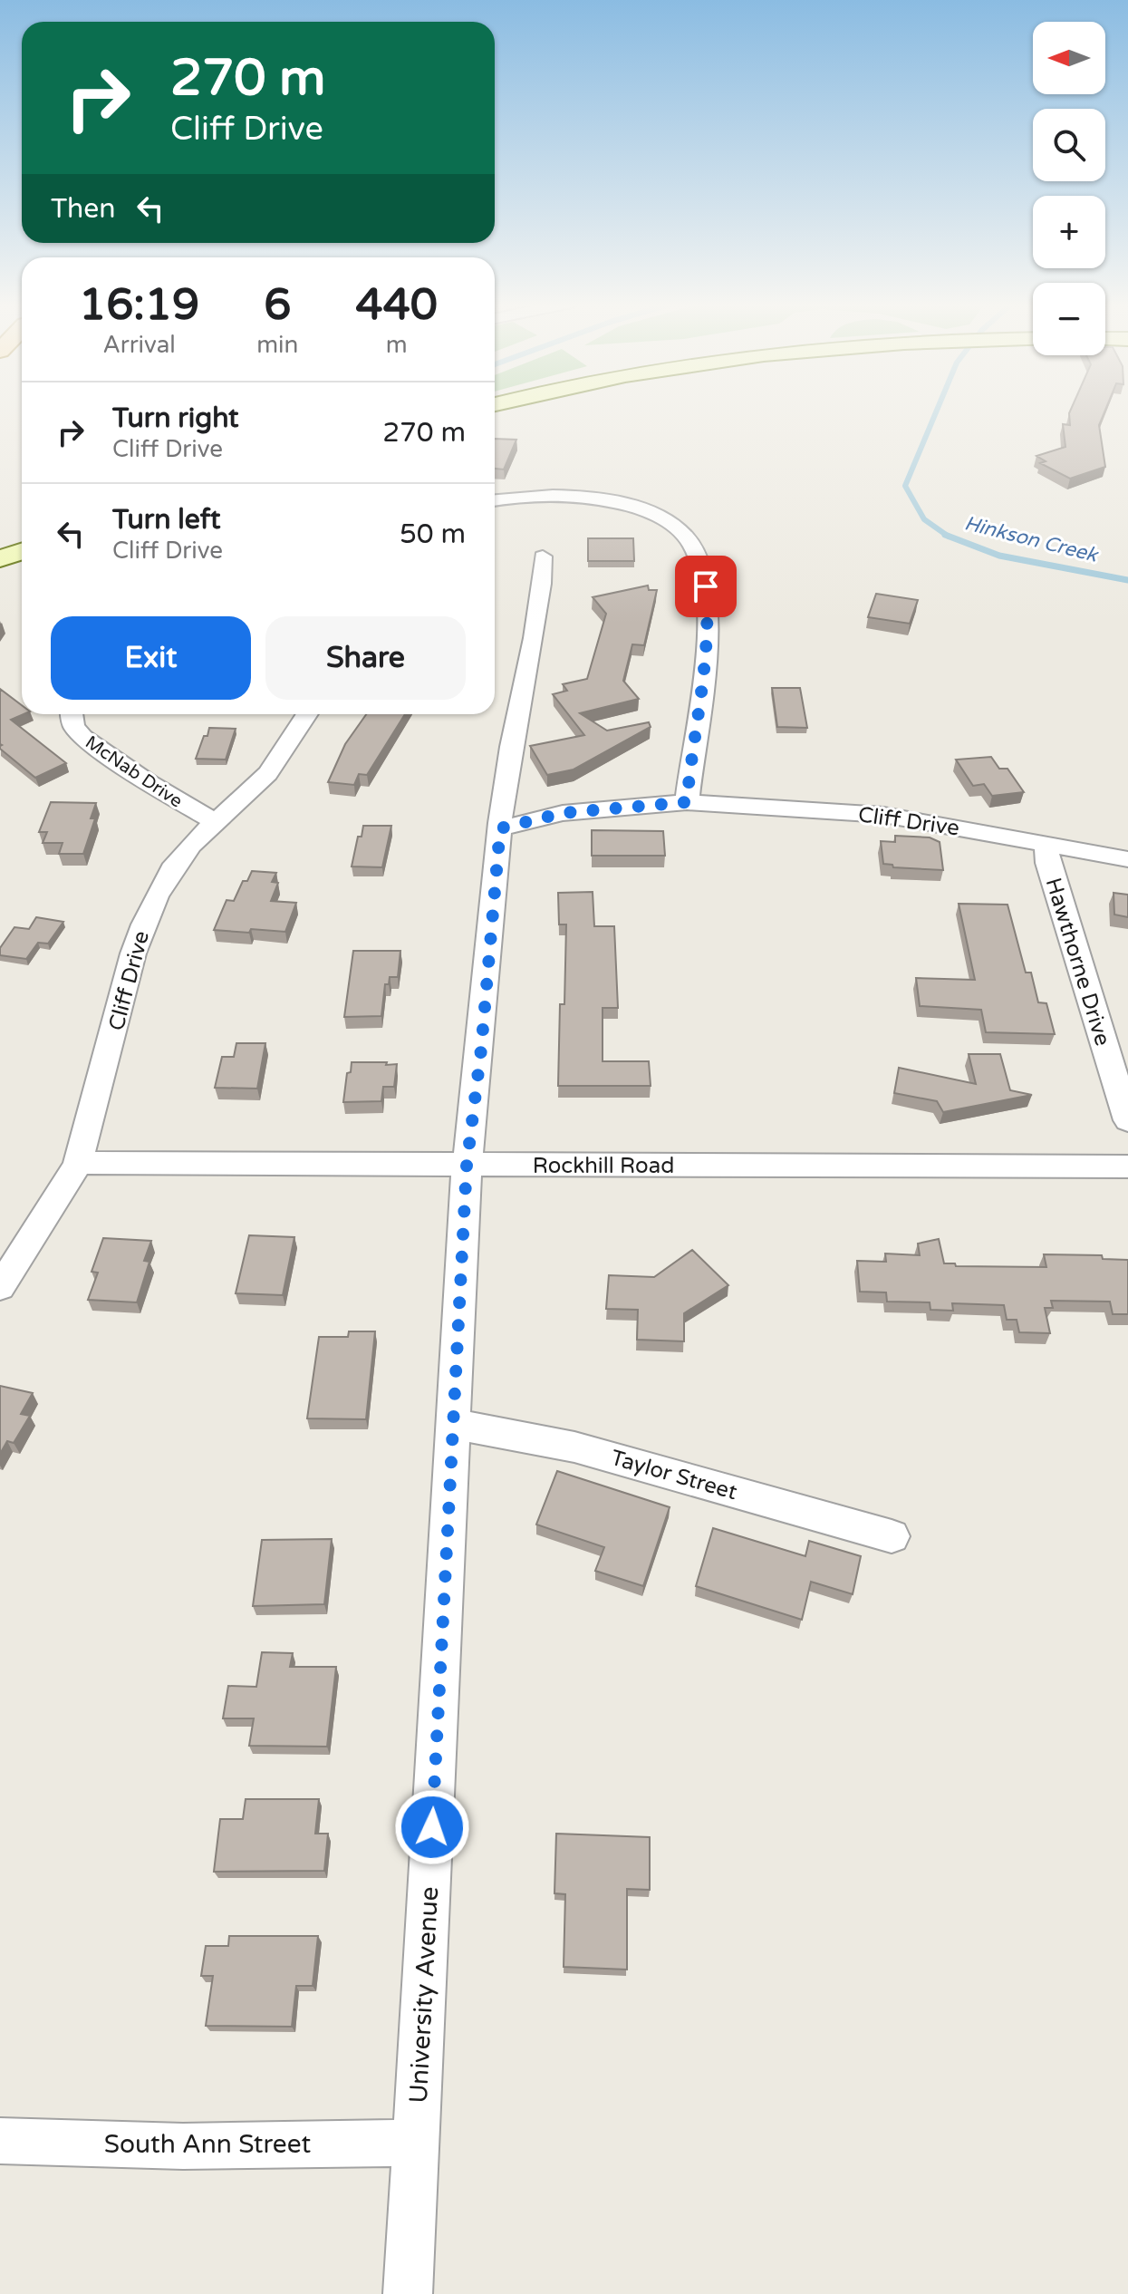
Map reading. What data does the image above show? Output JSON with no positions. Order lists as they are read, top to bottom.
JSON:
{
  "streets": {
    "street": [
      "McNab Drive",
      "Cliff Drive",
      "Hawthorne Drive",
      "Rockhill Road",
      "Taylor Street",
      "University Avenue",
      "South Ann Street"
    ]
  },
  "crossings": [
    ["McNab Drive", "Cliff Drive"],
    ["Cliff Drive", "Hawthorne Drive"],
    ["Cliff Drive", "Rockhill Road"],
    ["Cliff Drive", "University Avenue"],
    ["Rockhill Road", "University Avenue"],
    ["Taylor Street", "University Avenue"],
    ["University Avenue", "South Ann Street"]
  ],
  "water": ["Hinkson Creek"],
  "north": "left",
  "page": {
    "map_buttons": ["+", "−"],
    "turn": ["270 m", "Cliff Drive"],
    "then": "Then",
    "eta": [
      "16:19",
      "Arrival",
      "6",
      "min",
      "440",
      "m"
    ],
    "list": [
      {
        "name": "Turn right",
        "note": "Cliff Drive",
        "value": "270 m"
      },
      {
        "name": "Turn left",
        "note": "Cliff Drive",
        "value": "50 m"
      }
    ],
    "buttons": ["Exit", "Share"]
  }
}
